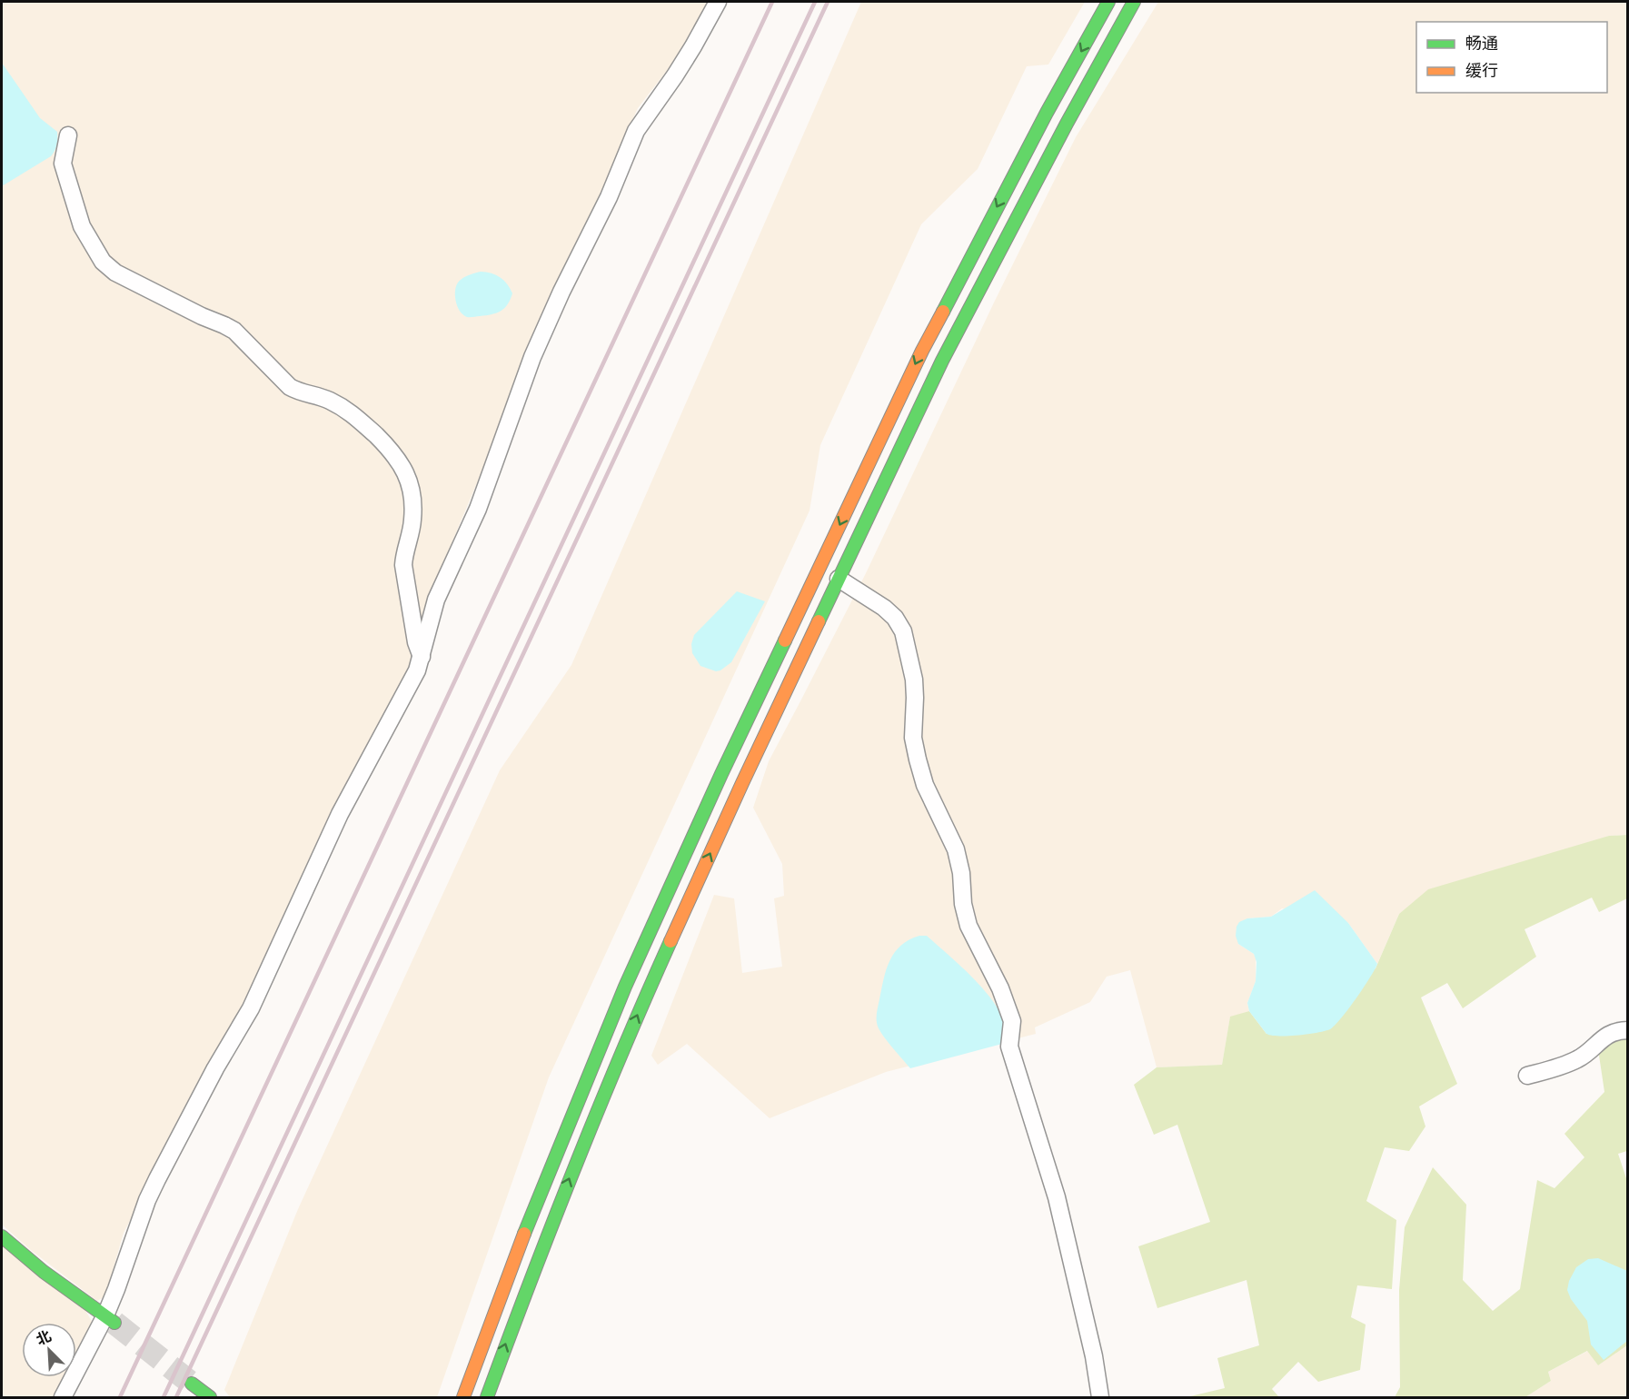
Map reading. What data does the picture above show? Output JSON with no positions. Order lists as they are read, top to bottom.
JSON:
{
  "legend": ["畅通", "缓行"],
  "north": "top left"
}
